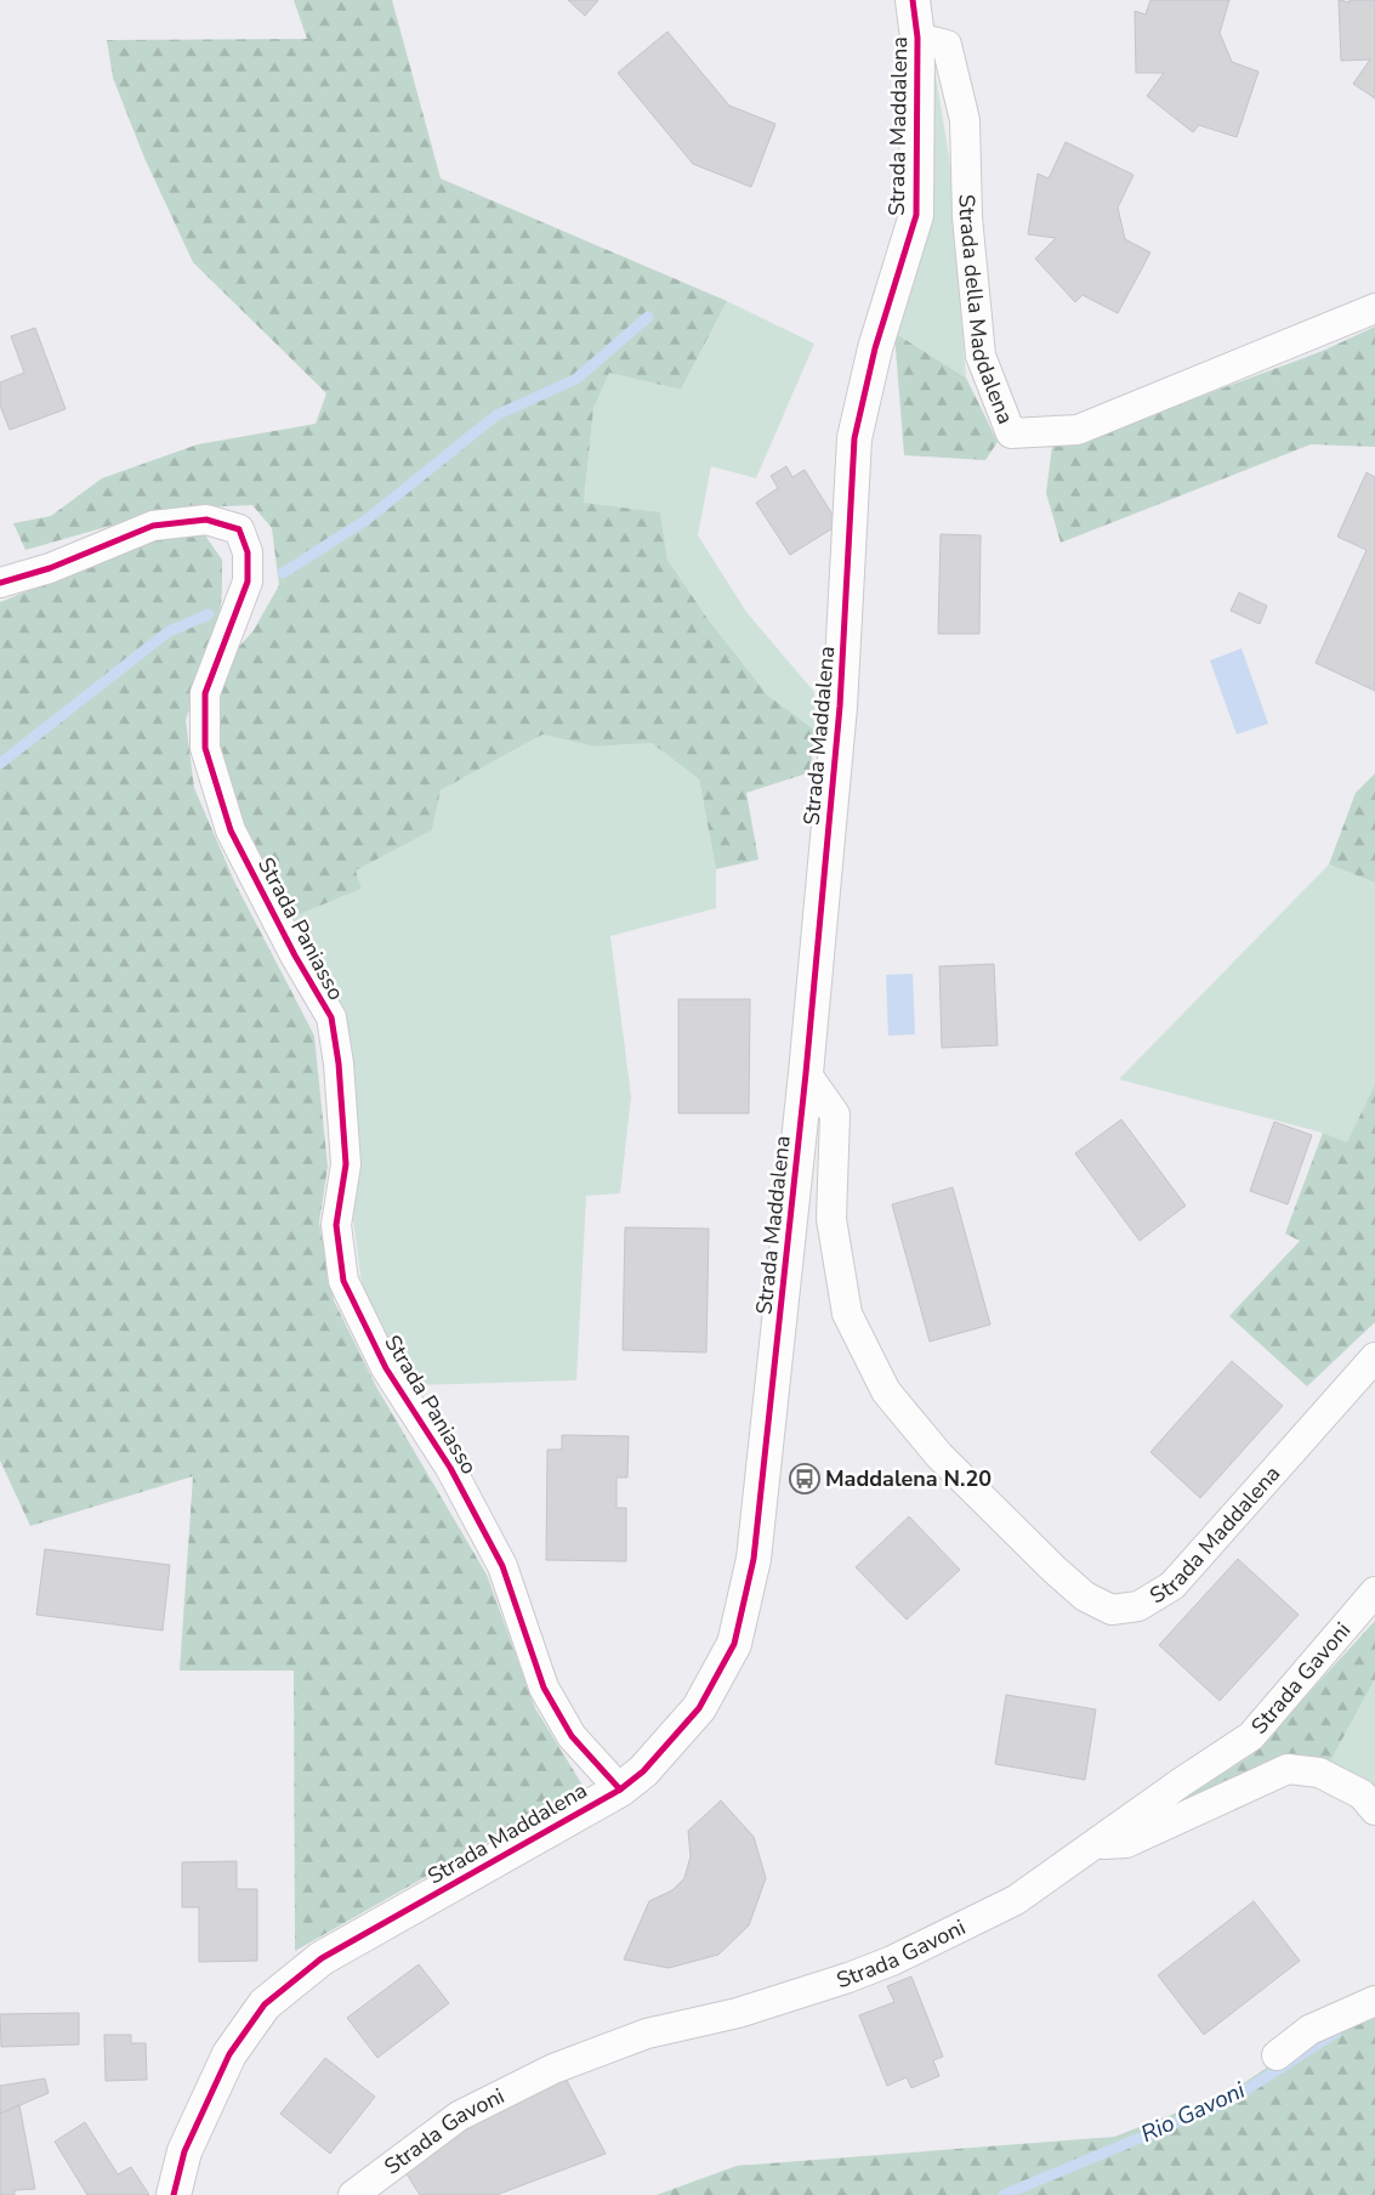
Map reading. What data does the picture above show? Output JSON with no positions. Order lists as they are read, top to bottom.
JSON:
{
  "streets": {
    "street": [
      "Strada Maddalena",
      "Strada della Maddalena",
      "Strada Paniasso",
      "Strada Gavoni"
    ]
  },
  "crossings": [
    ["Strada Maddalena", "Strada della Maddalena"],
    ["Strada Maddalena", "Strada Paniasso"]
  ],
  "water": ["Rio Gavoni"],
  "places": {
    "bus stop": ["Maddalena N.20"]
  }
}
